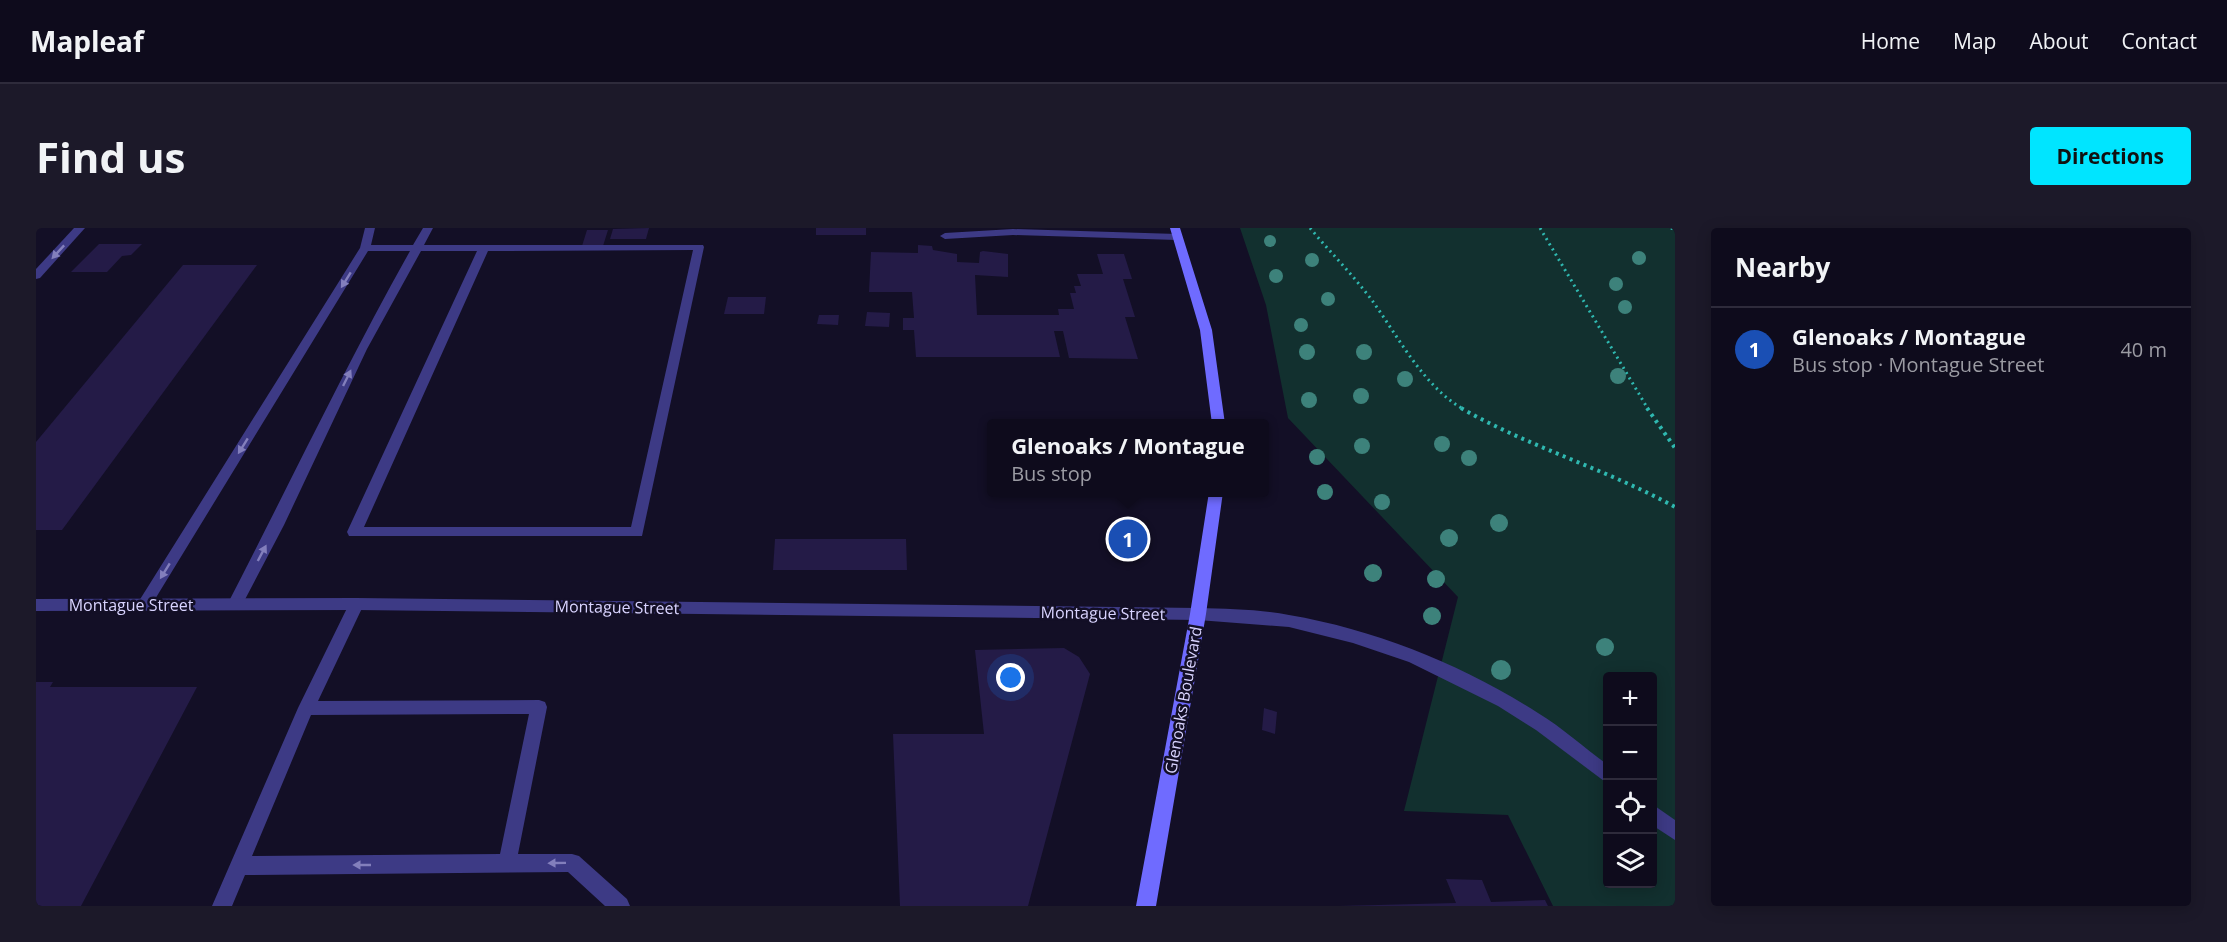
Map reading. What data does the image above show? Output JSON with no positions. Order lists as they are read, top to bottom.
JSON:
{
  "streets": {
    "main road": ["Glenoaks Boulevard"],
    "street": ["Montague Street"]
  },
  "crossings": [
    ["Montague Street", "Glenoaks Boulevard"]
  ],
  "page": {
    "header": "Mapleaf",
    "nav": [
      "Home",
      "Map",
      "About",
      "Contact"
    ],
    "buttons": "Directions",
    "title": "Find us",
    "heading": "Nearby",
    "list": [
      {
        "mark": "1",
        "name": "Glenoaks / Montague",
        "note": "Bus stop · Montague Street",
        "value": "40 m"
      }
    ],
    "popup": ["Glenoaks / Montague", "Bus stop"],
    "pins": "1",
    "map_buttons": ["+", "−"]
  }
}
